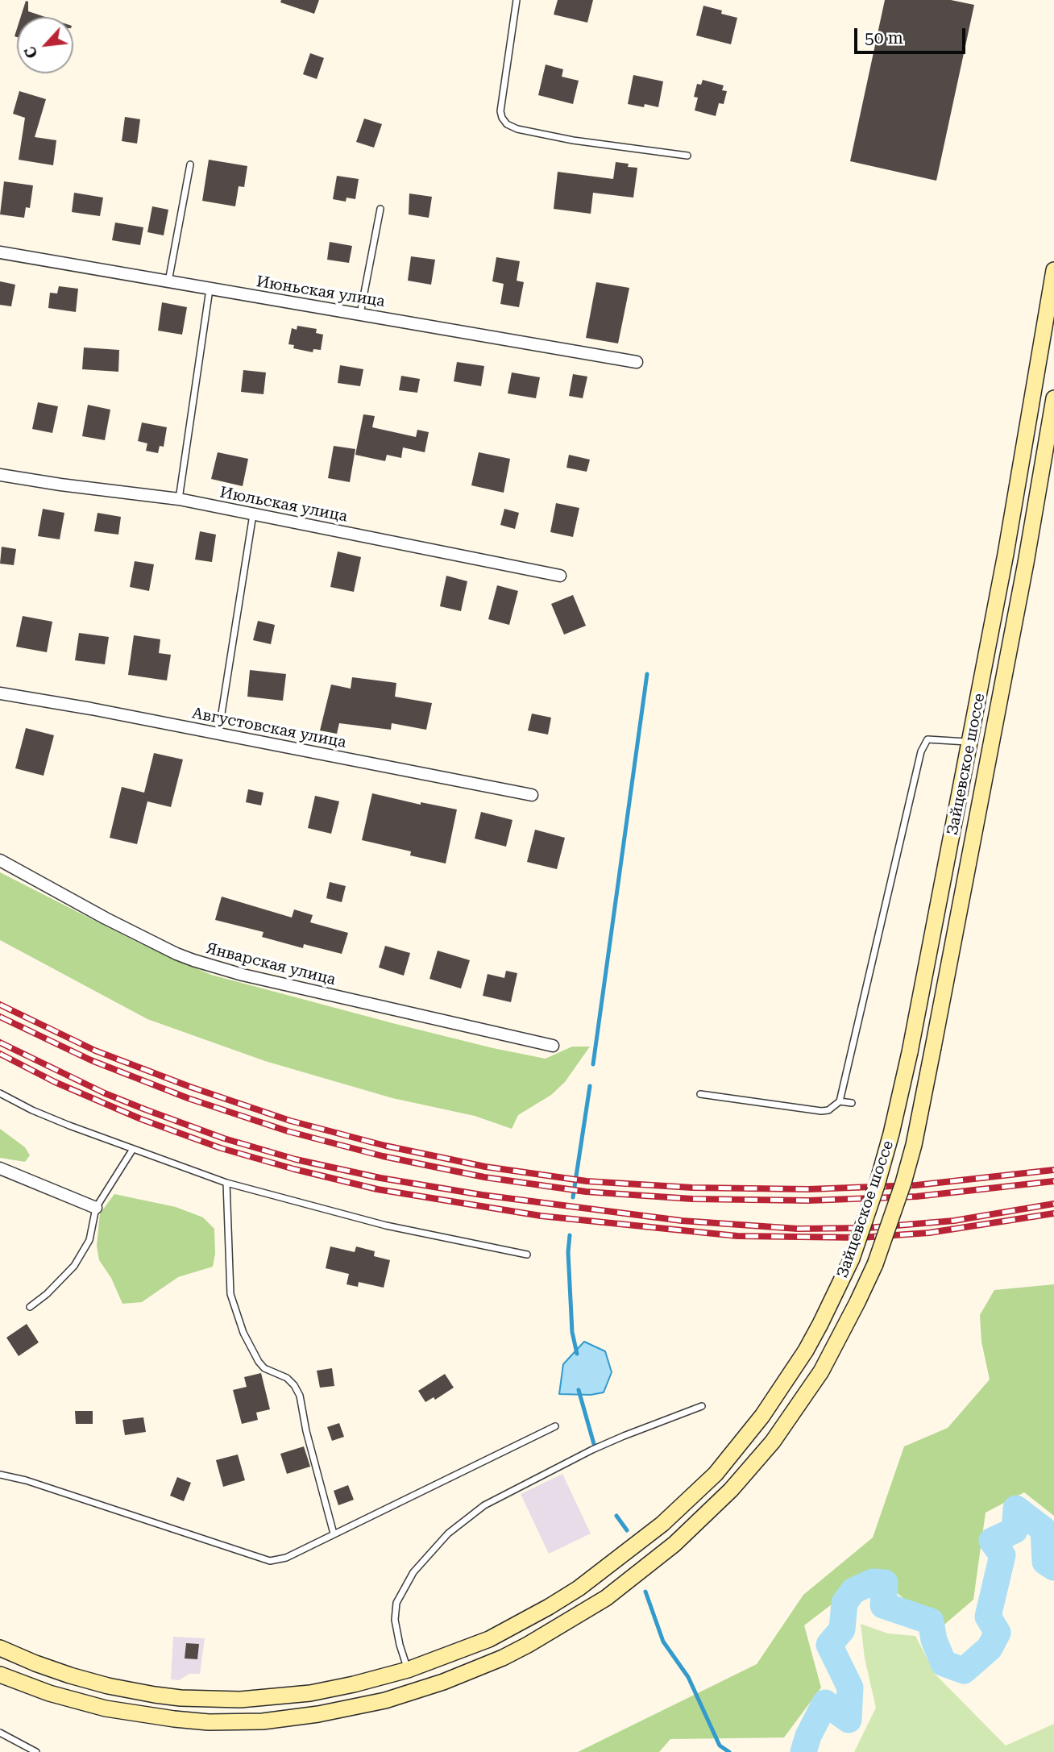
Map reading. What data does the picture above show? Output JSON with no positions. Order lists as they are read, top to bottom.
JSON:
{
  "streets": {
    "main road": ["Зайцевское шоссе"],
    "street": [
      "Июньская улица",
      "Июльская улица",
      "Августовская улица",
      "Январская улица"
    ]
  },
  "scale_bar": "50 m",
  "north": "bottom left"
}
